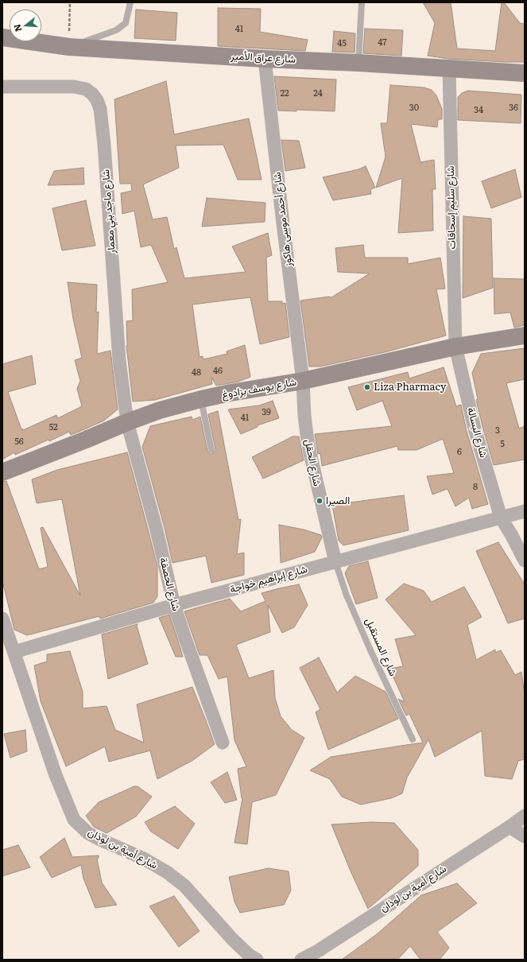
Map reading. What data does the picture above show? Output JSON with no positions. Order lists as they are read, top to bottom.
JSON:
{
  "streets": {
    "main road": ["شارع عراق الأمير", "شارع يوسف بزادوغ"],
    "street": [
      "شارع سليم إسحاقات",
      "شارع ماجد بني معمار",
      "شارع أحمد موسى هاكوز",
      "شارع البسالة",
      "شارع الحقل",
      "شارع إبراهيم خواجة",
      "شارع الحصفة",
      "شارع أمية بن لوذان"
    ],
    "lane": ["شارع المستقبل"]
  },
  "crossings": [
    ["شارع عراق الأمير", "شارع سليم إسحاقات"],
    ["شارع عراق الأمير", "شارع أحمد موسى هاكوز"],
    ["شارع سليم إسحاقات", "شارع يوسف بزادوغ"],
    ["شارع سليم إسحاقات", "شارع البسالة"],
    ["شارع ماجد بني معمار", "شارع يوسف بزادوغ"],
    ["شارع ماجد بني معمار", "شارع الحصفة"],
    ["شارع أحمد موسى هاكوز", "شارع يوسف بزادوغ"],
    ["شارع أحمد موسى هاكوز", "شارع الحقل"],
    ["شارع يوسف بزادوغ", "شارع البسالة"],
    ["شارع يوسف بزادوغ", "شارع الحقل"],
    ["شارع يوسف بزادوغ", "شارع الحصفة"],
    ["شارع البسالة", "شارع إبراهيم خواجة"],
    ["شارع الحقل", "شارع إبراهيم خواجة"],
    ["شارع الحقل", "شارع المستقبل"],
    ["شارع إبراهيم خواجة", "شارع الحصفة"],
    ["شارع إبراهيم خواجة", "شارع المستقبل"],
    ["شارع إبراهيم خواجة", "شارع أمية بن لوذان"]
  ],
  "places": ["Liza Pharmacy", "الصيرا"],
  "house_numbers": [
    "41",
    "47",
    "45",
    "22",
    "24",
    "30",
    "36",
    "34",
    "46",
    "48",
    "39",
    "41",
    "52",
    "3",
    "56",
    "5",
    "6",
    "8"
  ],
  "north": "left"
}
